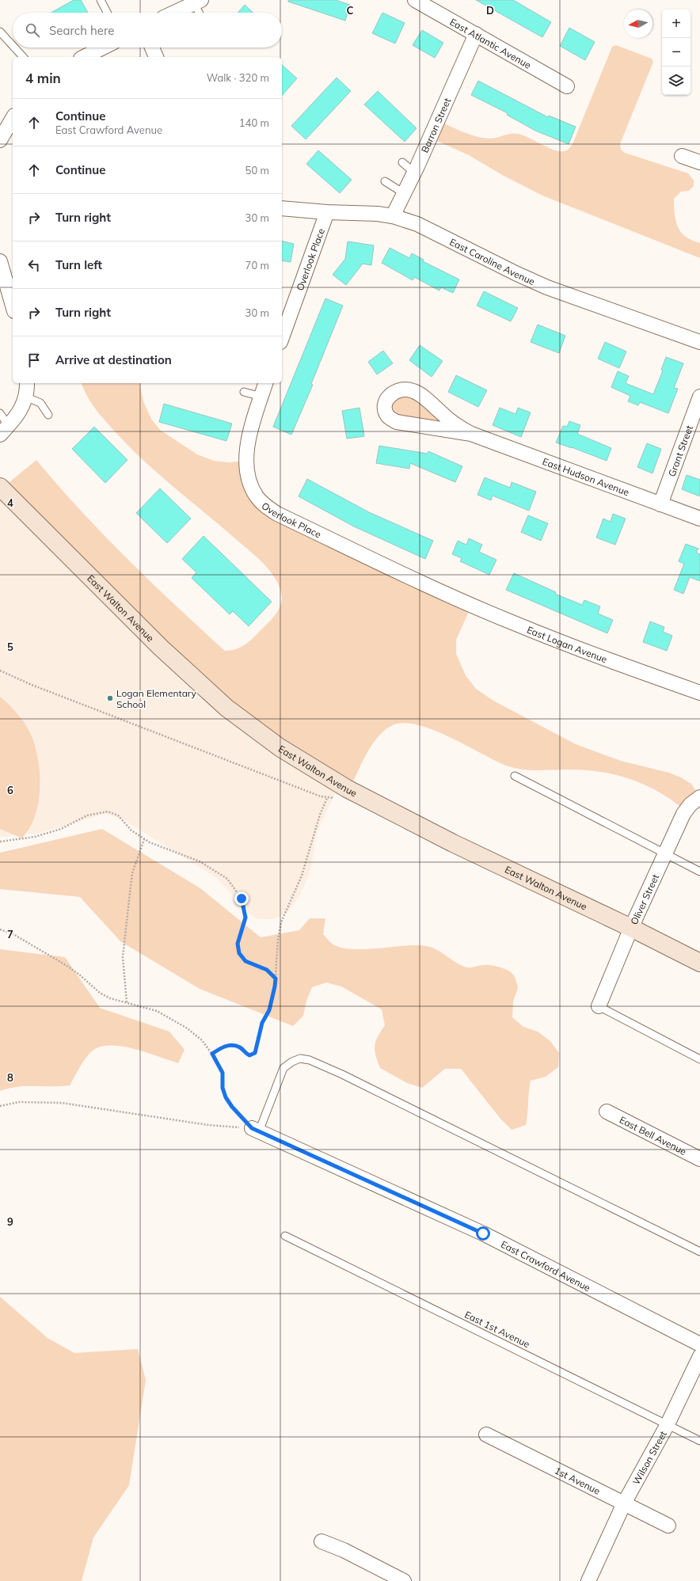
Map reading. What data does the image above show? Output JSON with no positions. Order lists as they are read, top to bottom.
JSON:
{
  "streets": {
    "main road": ["East Walton Avenue"],
    "street": [
      "East Atlantic Avenue",
      "Barron Street",
      "Overlook Place",
      "East Caroline Avenue",
      "Grant Street",
      "East Hudson Avenue",
      "East Logan Avenue",
      "Oliver Street",
      "East Bell Avenue",
      "East Crawford Avenue",
      "Wilson Street",
      "1st Avenue"
    ],
    "lane": ["East 1st Avenue"]
  },
  "crossings": [
    ["East Atlantic Avenue", "Barron Street"],
    ["Barron Street", "East Caroline Avenue"],
    ["Overlook Place", "East Caroline Avenue"],
    ["Overlook Place", "East Logan Avenue"],
    ["Grant Street", "East Hudson Avenue"],
    ["East Walton Avenue", "Oliver Street"],
    ["East 1st Avenue", "Wilson Street"],
    ["Wilson Street", "1st Avenue"]
  ],
  "places": ["Logan Elementary School"],
  "north": "left",
  "page": {
    "map_buttons": ["+", "−"],
    "search": "Search here",
    "heading": ["4 min", "Walk · 320 m"],
    "list": [
      ["Continue", "East Crawford Avenue", "140 m"],
      ["Continue", "50 m"],
      ["Turn right", "30 m"],
      ["Turn left", "70 m"],
      ["Turn right", "30 m"],
      "Arrive at destination"
    ]
  },
  "grid": {
    "columns": ["C", "D"],
    "rows": [
      "4",
      "5",
      "6",
      "7",
      "8",
      "9"
    ]
  }
}
